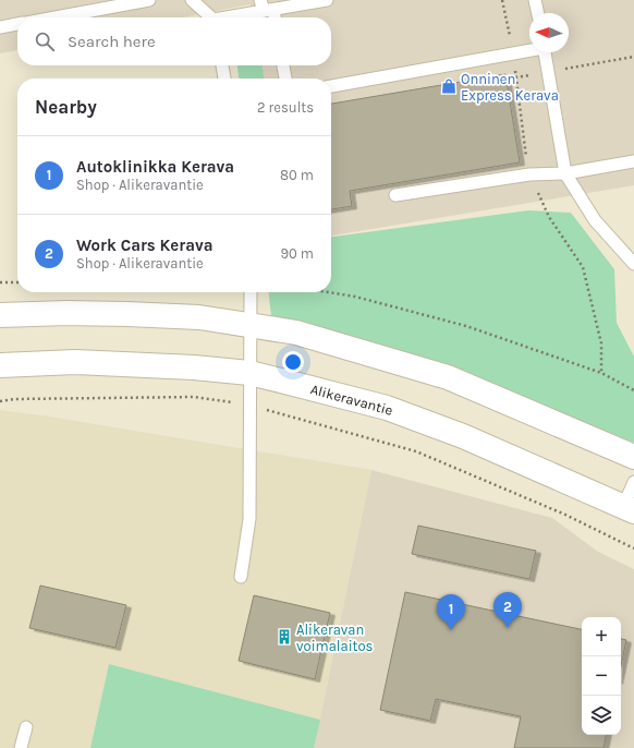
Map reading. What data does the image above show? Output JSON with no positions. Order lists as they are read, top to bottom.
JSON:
{
  "streets": {
    "street": ["Alikeravantie"]
  },
  "places": {
    "shop": ["Onninen Express Kerava"],
    "building": ["Alikeravan voimalaitos"]
  },
  "north": "left",
  "page": {
    "search": "Search here",
    "heading": ["Nearby", "2 results"],
    "list": [
      {
        "mark": "1",
        "name": "Autoklinikka Kerava",
        "note": "Shop · Alikeravantie",
        "value": "80 m"
      },
      {
        "mark": "2",
        "name": "Work Cars Kerava",
        "note": "Shop · Alikeravantie",
        "value": "90 m"
      }
    ],
    "pins": ["2", "1"],
    "map_buttons": ["+", "−"]
  }
}
